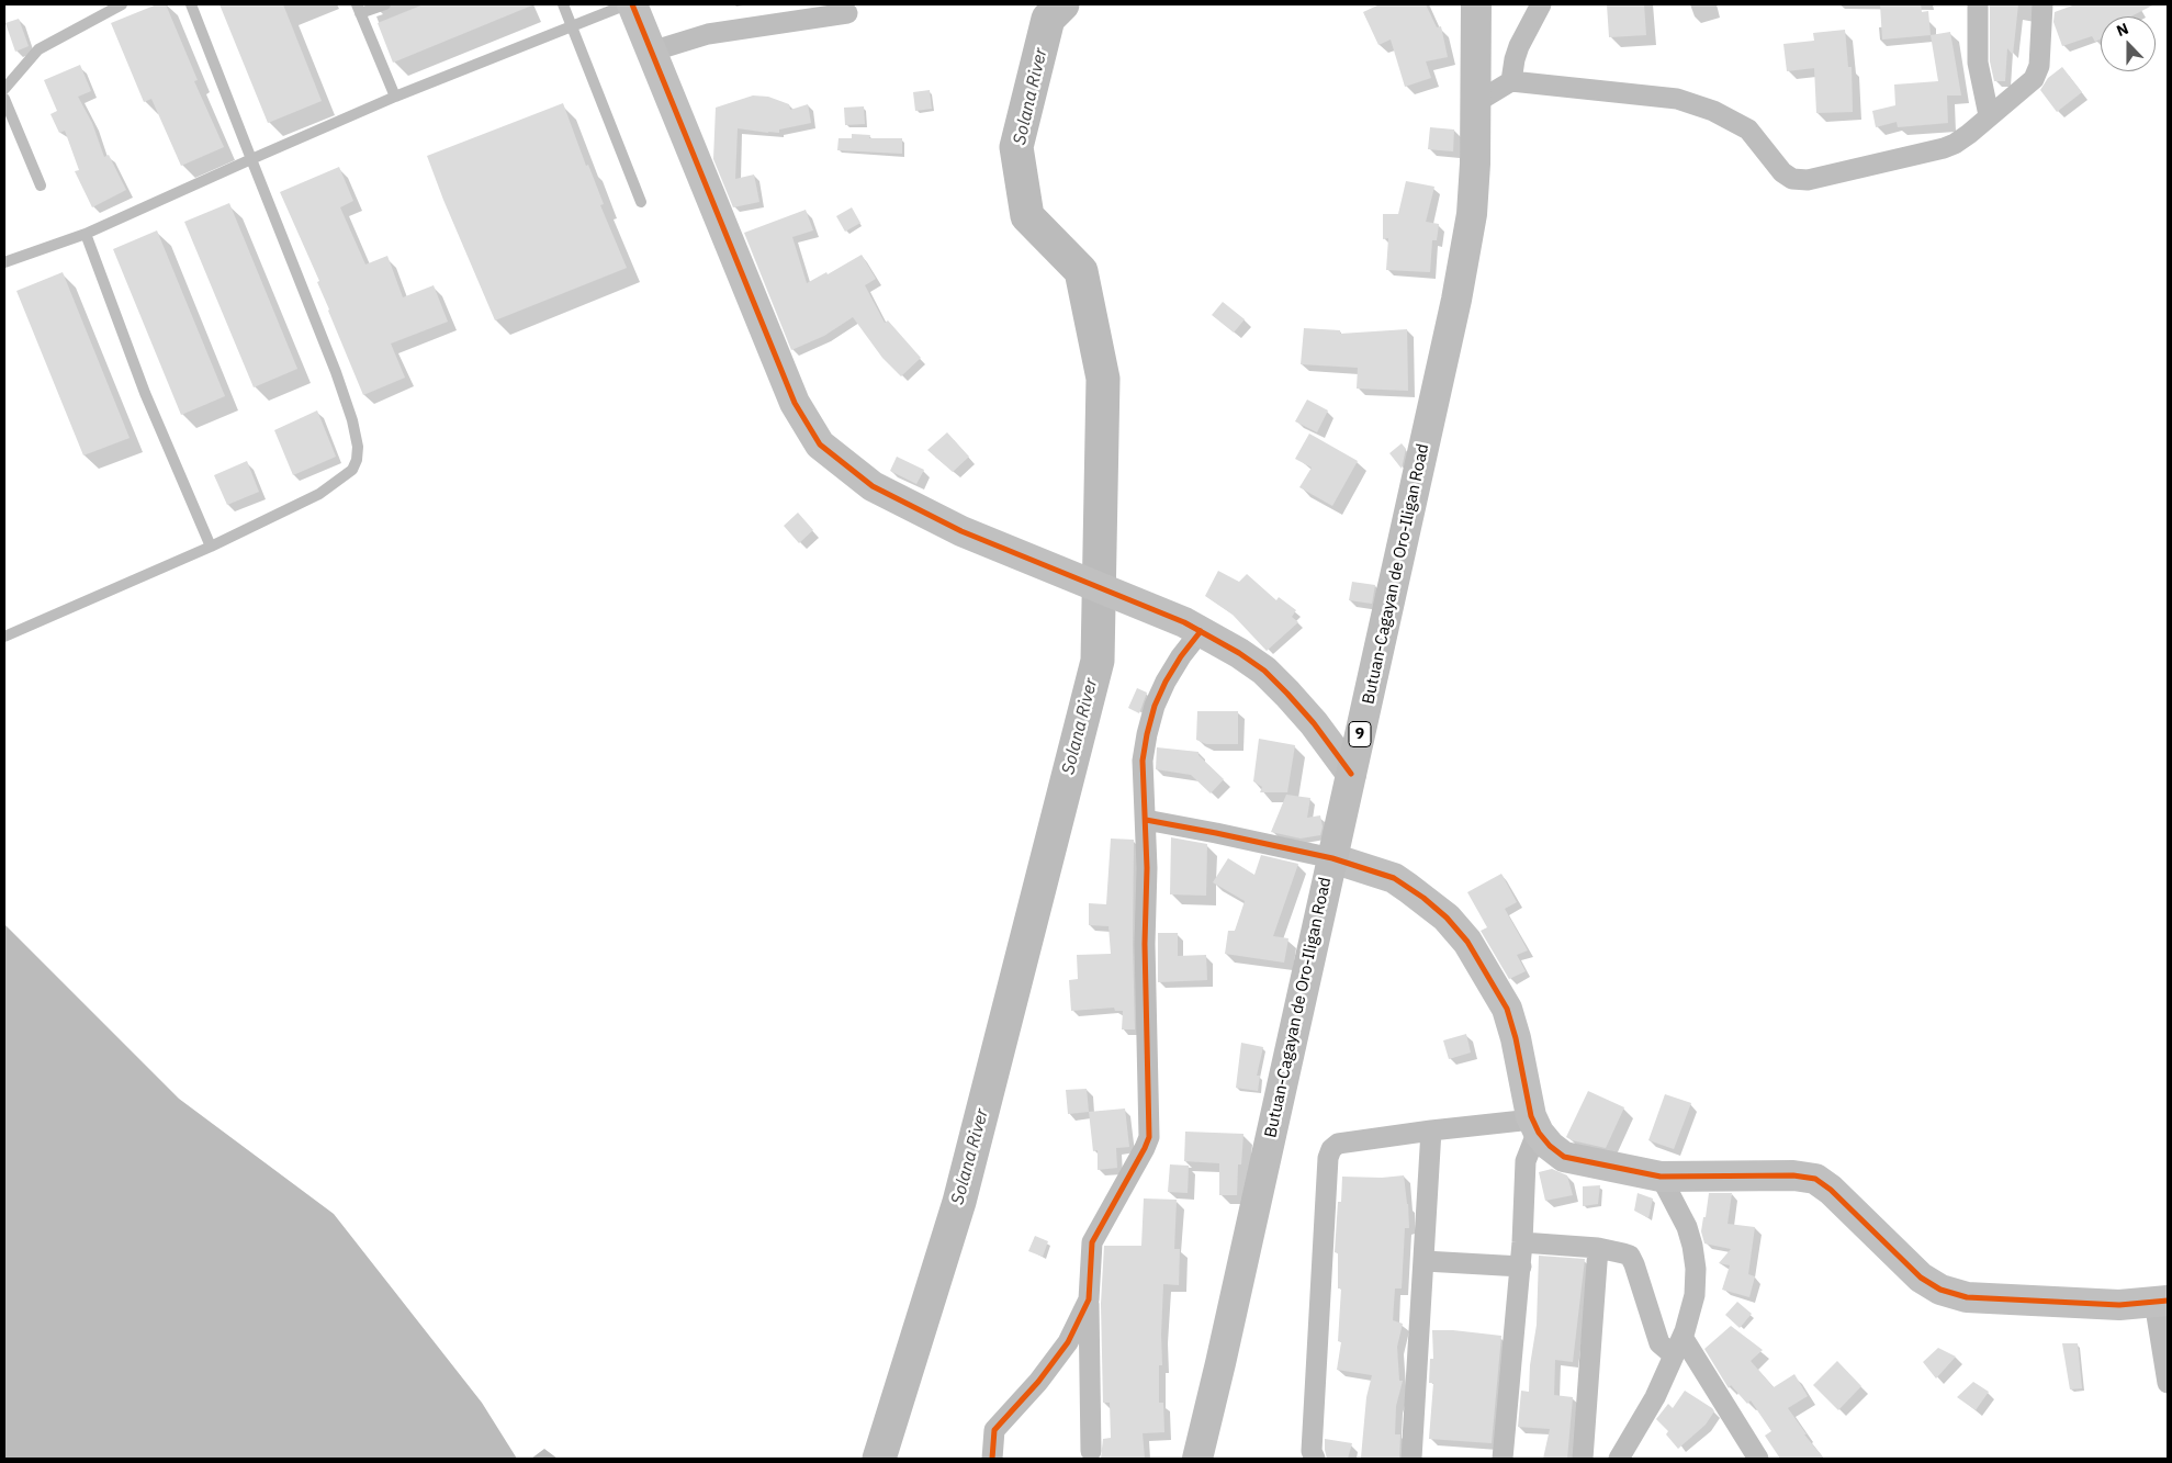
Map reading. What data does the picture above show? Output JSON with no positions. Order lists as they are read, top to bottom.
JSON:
{
  "streets": {
    "highway": ["Butuan-Cagayan de Oro-Iligan Road", "9"]
  },
  "water": ["Solana River"],
  "north": "top"
}
